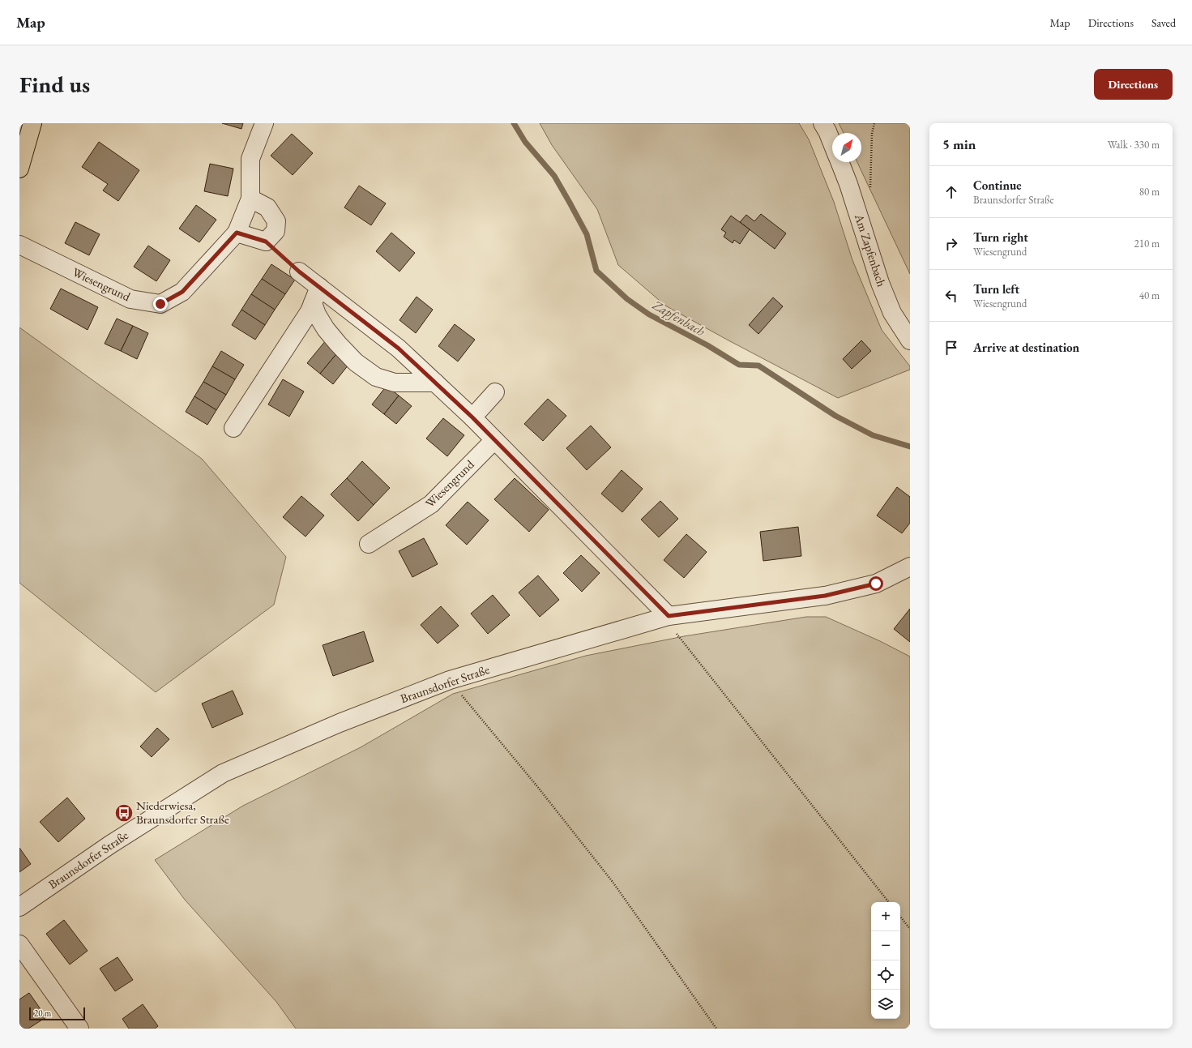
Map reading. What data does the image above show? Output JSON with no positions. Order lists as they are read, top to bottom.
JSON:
{
  "streets": {
    "street": ["Am Zapfenbach", "Wiesengrund", "Braunsdorfer Straße"]
  },
  "water": ["Zapfenbach"],
  "places": {
    "bus stop": ["Niederwiesa, Braunsdorfer Straße"]
  },
  "scale_bar": "20 m",
  "north": "top right",
  "page": {
    "header": "Map",
    "nav": ["Map", "Directions", "Saved"],
    "buttons": "Directions",
    "title": "Find us",
    "heading": ["5 min", "Walk · 330 m"],
    "list": [
      ["Continue", "Braunsdorfer Straße", "80 m"],
      ["Turn right", "Wiesengrund", "210 m"],
      ["Turn left", "Wiesengrund", "40 m"],
      "Arrive at destination"
    ],
    "map_buttons": ["+", "−"],
    "scale": "20 m"
  }
}
